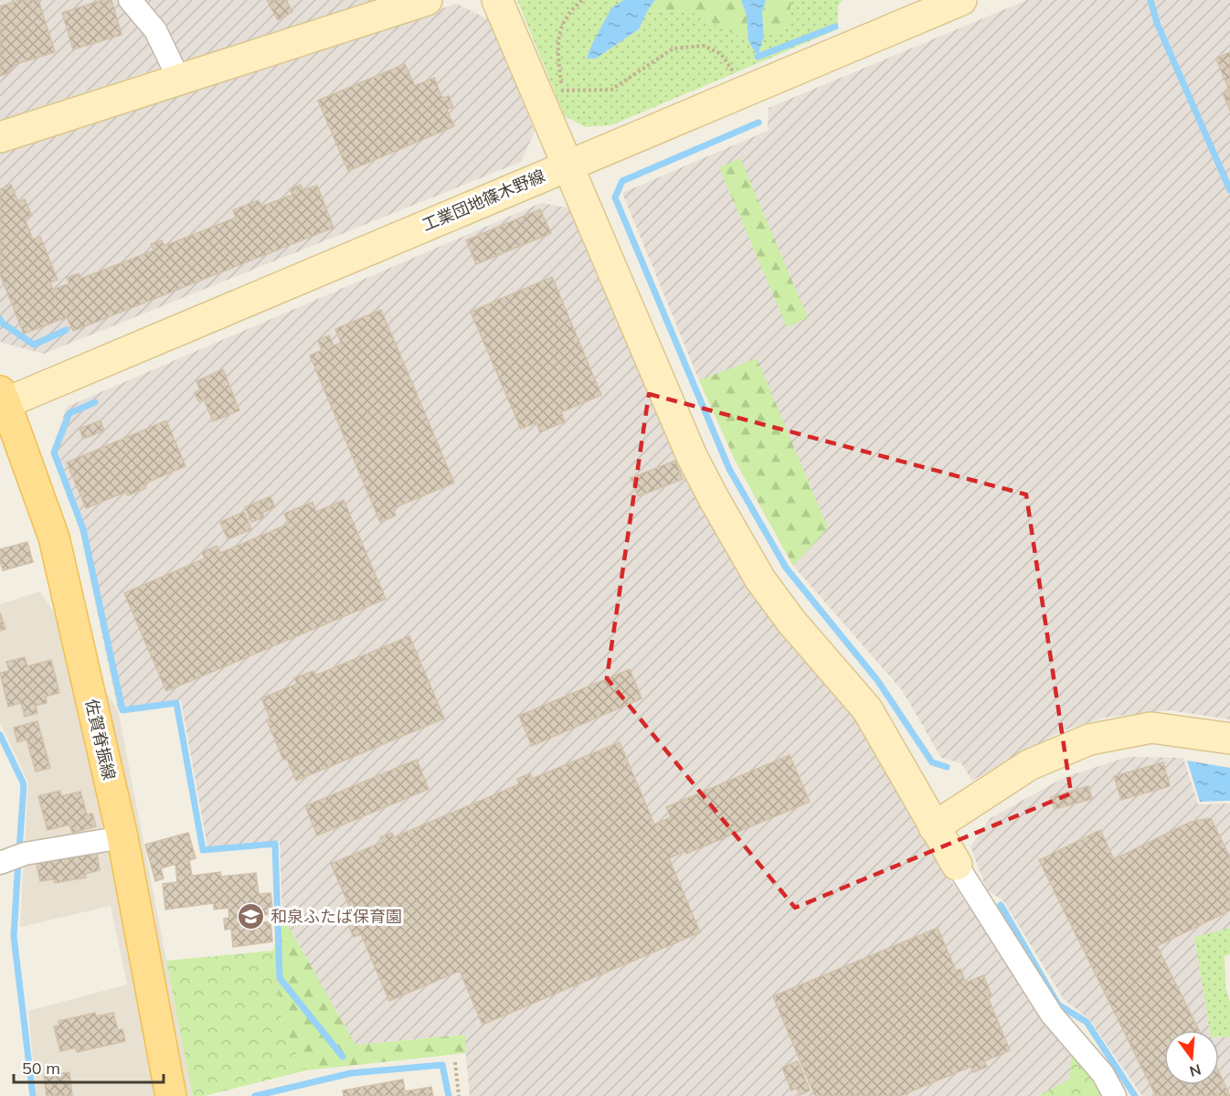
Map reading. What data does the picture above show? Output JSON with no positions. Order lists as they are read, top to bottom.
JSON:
{
  "streets": {
    "main road": ["佐賀脊振線"],
    "street": ["工業団地篠木野線"]
  },
  "crossings": [
    ["工業団地篠木野線", "佐賀脊振線"]
  ],
  "places": {
    "school or university": ["和泉ふたば保育園"]
  },
  "scale_bar": "50 m",
  "north": "bottom"
}
